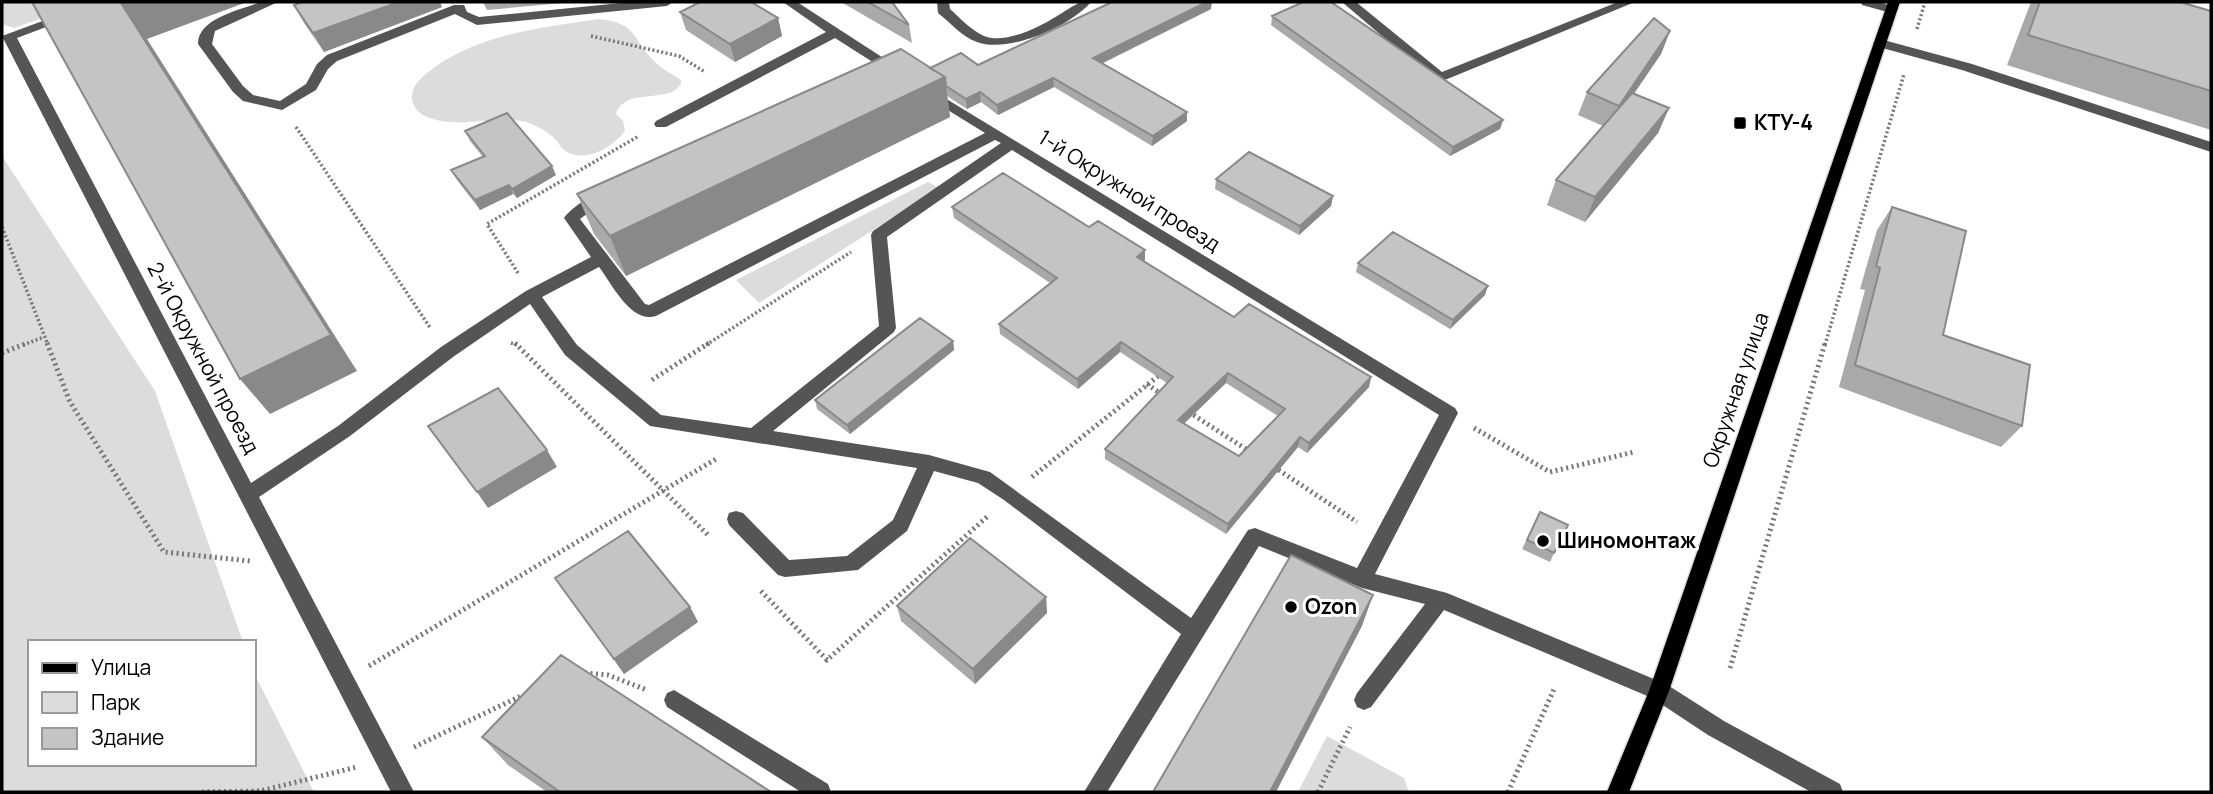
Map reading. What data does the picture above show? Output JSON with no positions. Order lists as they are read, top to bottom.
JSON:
{
  "streets": {
    "main road": ["Окружная улица"],
    "street": ["1-й Окружной проезд", "2-й Окружной проезд"]
  },
  "places": {
    "transit": ["КТУ-4"],
    "other": ["Шиномонтаж", "Ozon"]
  },
  "legend": ["Улица", "Парк", "Здание"]
}
